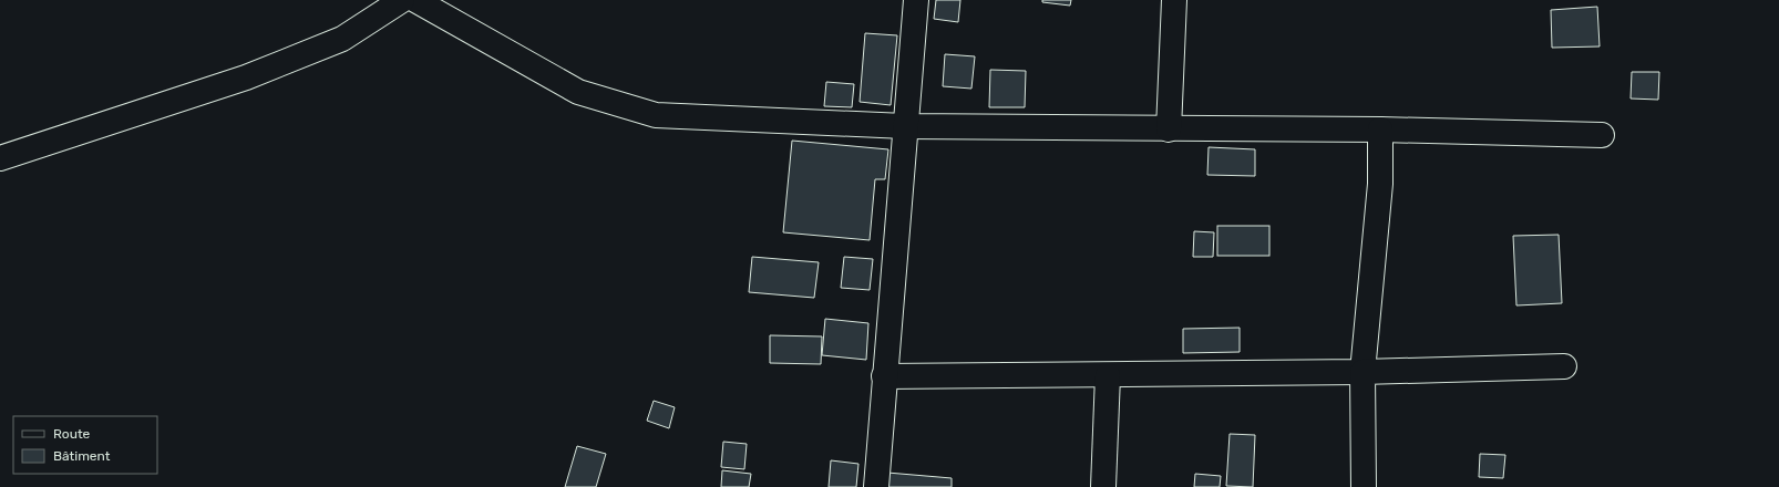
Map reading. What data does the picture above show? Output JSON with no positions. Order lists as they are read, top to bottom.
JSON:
{
  "legend": ["Route", "Bâtiment"]
}
